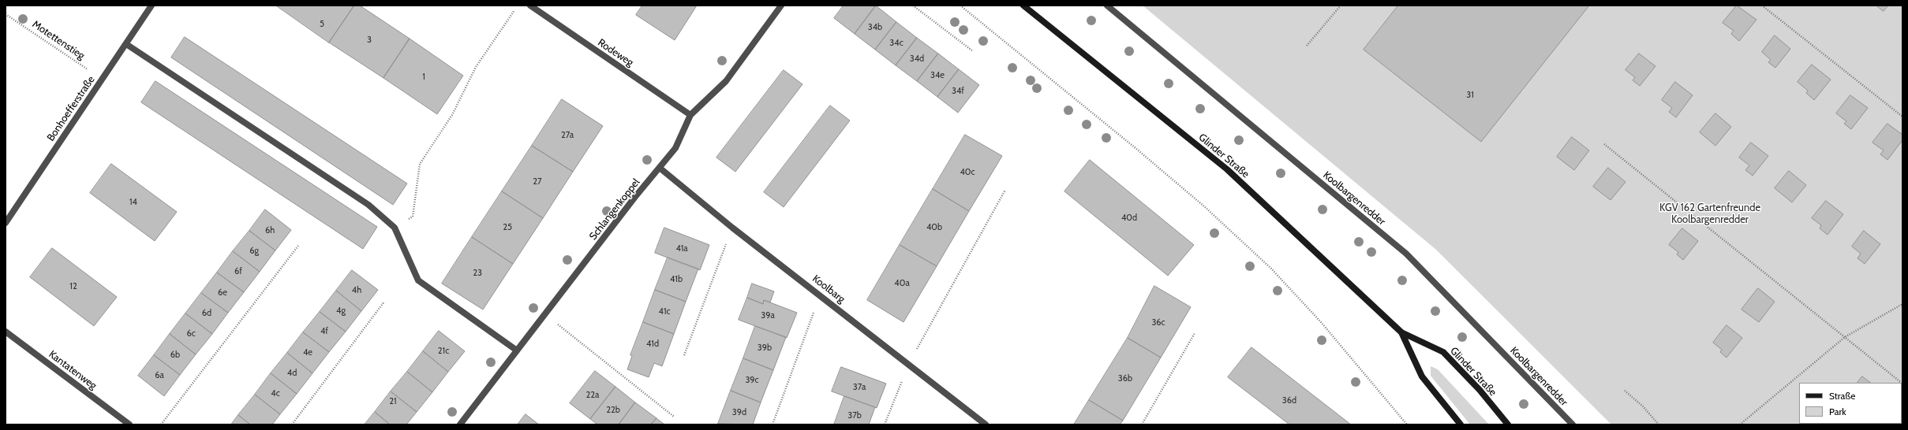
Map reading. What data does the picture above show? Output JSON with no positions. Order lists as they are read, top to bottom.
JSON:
{
  "streets": {
    "main road": ["Glinder Straße"],
    "street": [
      "Rodeweg",
      "Bonhoefferstraße",
      "Koolbargenredder",
      "Schlangenkoppel",
      "Koolbarg",
      "Kantatenweg"
    ],
    "path": ["Motettenstieg"]
  },
  "crossings": [
    ["Motettenstieg", "Bonhoefferstraße"],
    ["Rodeweg", "Schlangenkoppel"],
    ["Schlangenkoppel", "Koolbarg"]
  ],
  "parks": ["KGV 162 Gartenfreunde Koolbargenredder"],
  "house_numbers": [
    "5",
    "34b",
    "3",
    "34c",
    "34d",
    "34e",
    "1",
    "34f",
    "31",
    "27a",
    "40c",
    "27",
    "14",
    "40d",
    "25",
    "40b",
    "6h",
    "41a",
    "6g",
    "6f",
    "23",
    "41b",
    "40a",
    "12",
    "4h",
    "6e",
    "4g",
    "41c",
    "6d",
    "39a",
    "36c",
    "4f",
    "6c",
    "41d",
    "39b",
    "21c",
    "4e",
    "6b",
    "4d",
    "6a",
    "36b",
    "39c",
    "37a",
    "4c",
    "22a",
    "36d",
    "21",
    "22b",
    "39d",
    "37b"
  ],
  "legend": ["Straße", "Park"]
}
